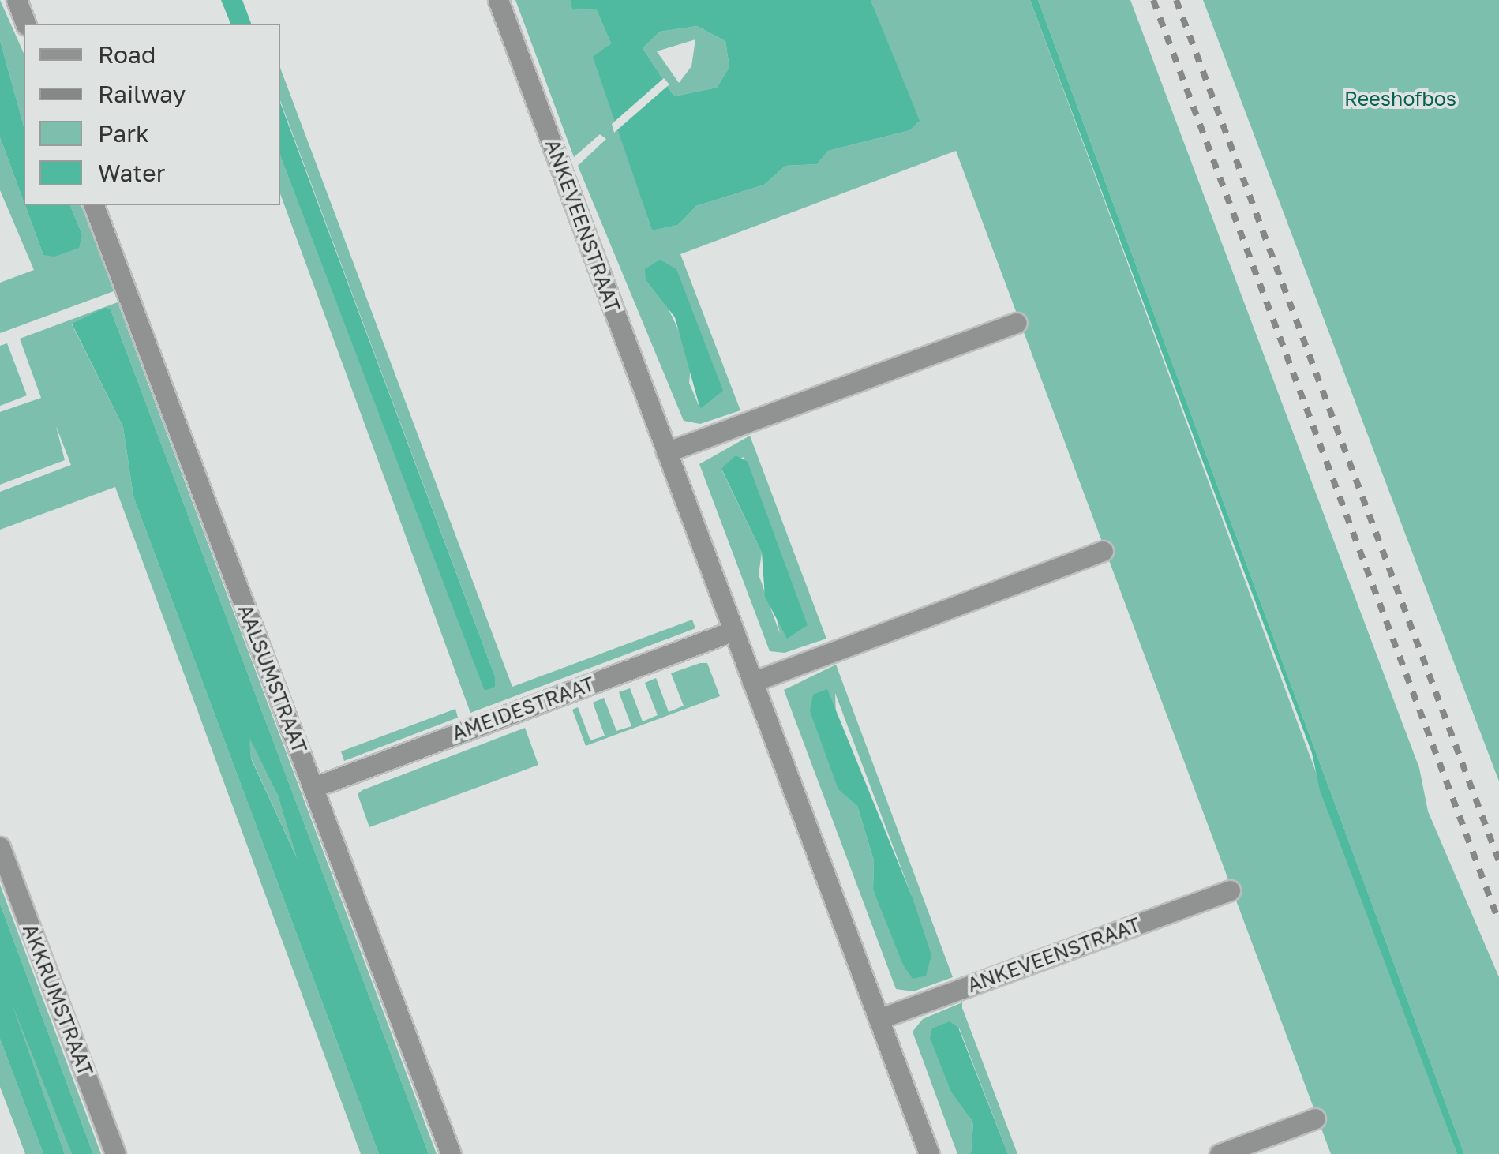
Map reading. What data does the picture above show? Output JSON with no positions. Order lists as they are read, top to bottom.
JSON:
{
  "streets": {
    "street": [
      "ANKEVEENSTRAAT",
      "AALSUMSTRAAT",
      "AMEIDESTRAAT",
      "AKKRUMSTRAAT"
    ]
  },
  "crossings": [
    ["ANKEVEENSTRAAT", "AMEIDESTRAAT"],
    ["AALSUMSTRAAT", "AMEIDESTRAAT"]
  ],
  "parks": ["Reeshofbos"],
  "legend": [
    "Road",
    "Railway",
    "Park",
    "Water"
  ]
}
